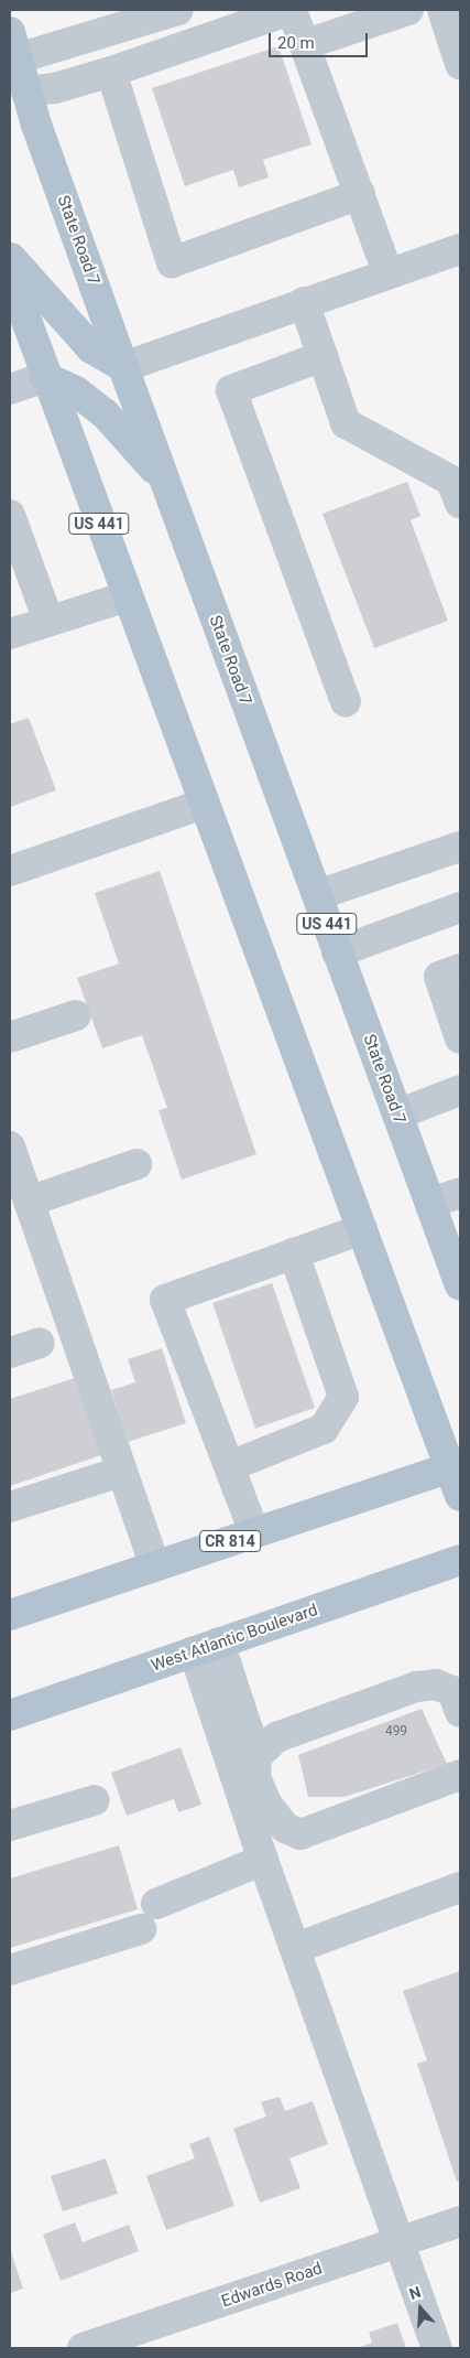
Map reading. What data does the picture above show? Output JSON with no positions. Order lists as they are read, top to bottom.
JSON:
{
  "streets": {
    "main road": [
      "State Road 7",
      "US 441",
      "CR 814",
      "West Atlantic Boulevard"
    ],
    "street": ["Edwards Road"]
  },
  "crossings": [
    ["US 441", "CR 814"]
  ],
  "house_numbers": ["499"],
  "scale_bar": "20 m",
  "north": "top"
}
